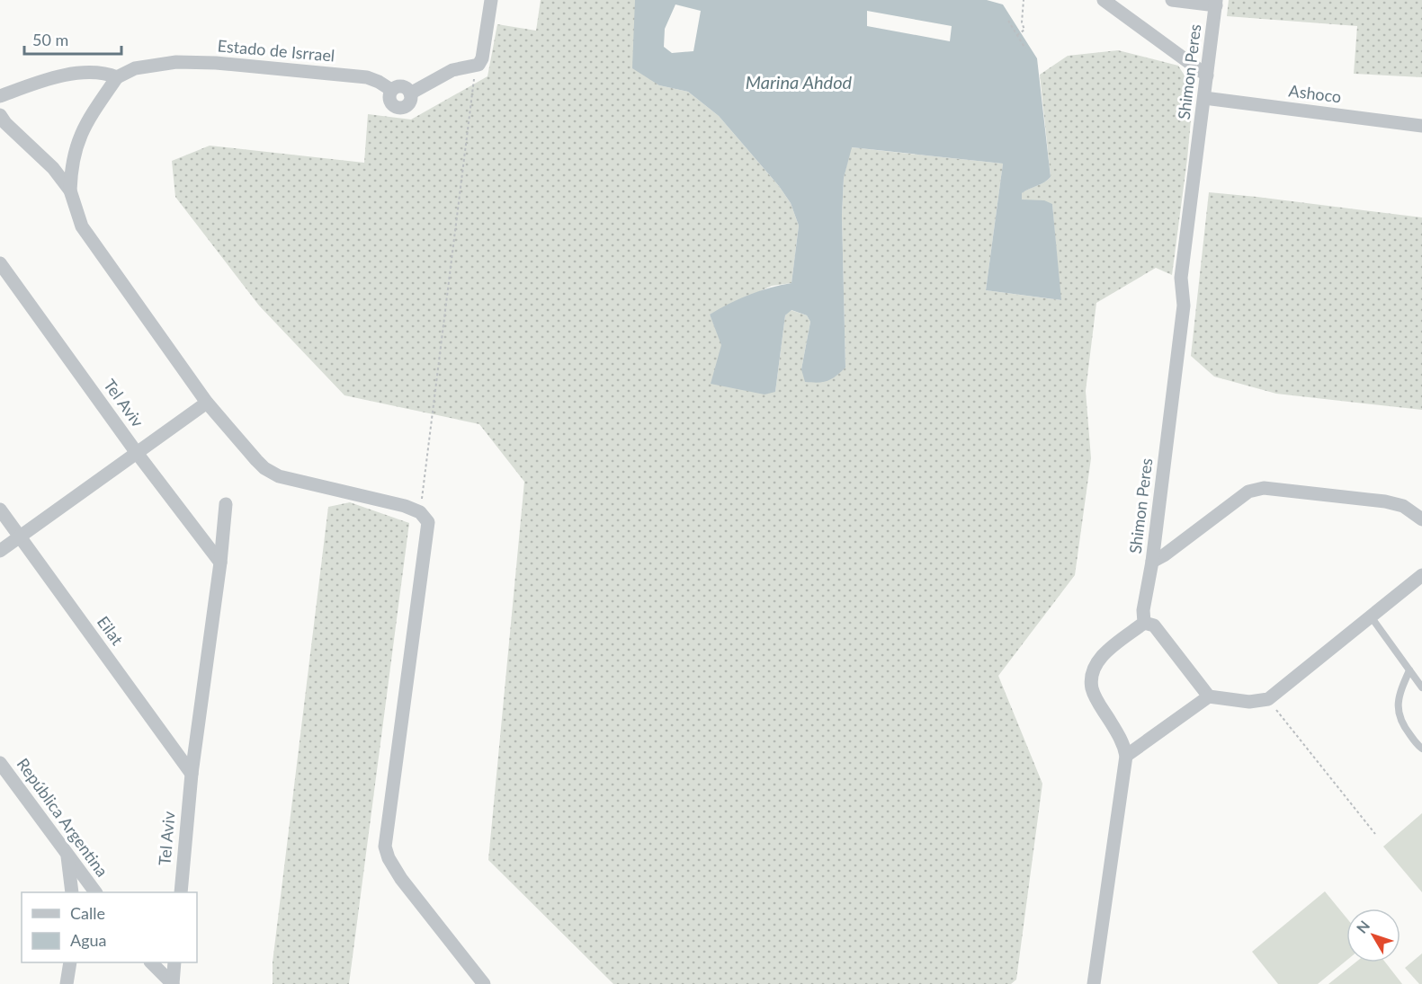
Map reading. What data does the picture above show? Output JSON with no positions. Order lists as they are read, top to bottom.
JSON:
{
  "streets": {
    "street": [
      "Estado de Isrrael",
      "Shimon Peres",
      "Ashoco",
      "Tel Aviv",
      "Eilat",
      "República Argentina"
    ]
  },
  "crossings": [
    ["Shimon Peres", "Ashoco"],
    ["Tel Aviv", "Eilat"]
  ],
  "water": ["Marina Ahdod"],
  "legend": ["Calle", "Agua"],
  "scale_bar": "50 m",
  "north": "top left"
}
